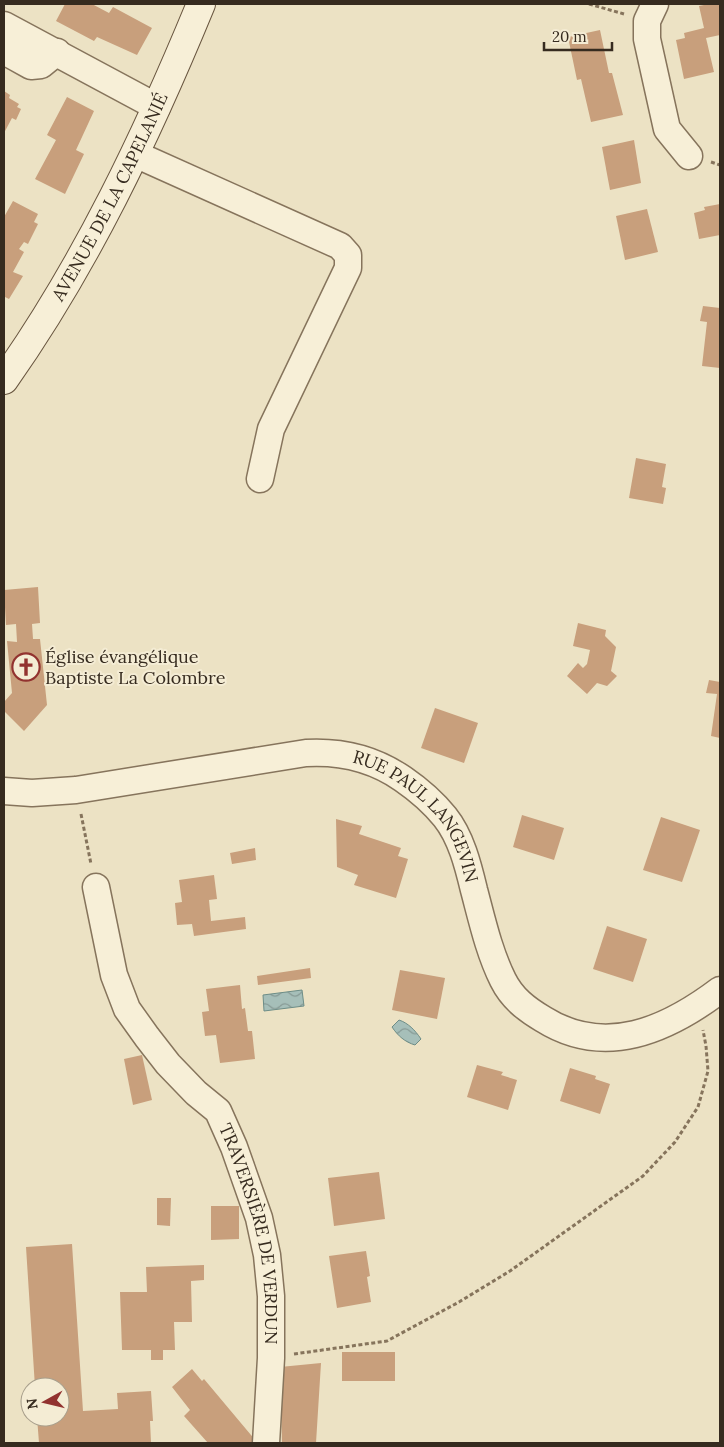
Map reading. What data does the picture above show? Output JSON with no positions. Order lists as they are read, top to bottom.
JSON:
{
  "streets": {
    "street": ["AVENUE DE LA CAPELANIÉ", "RUE PAUL LANGEVIN", "TRAVERSIÈRE DE VERDUN"]
  },
  "places": {
    "church": ["Église évangélique Baptiste La Colombre"]
  },
  "scale_bar": "20 m",
  "north": "left"
}
